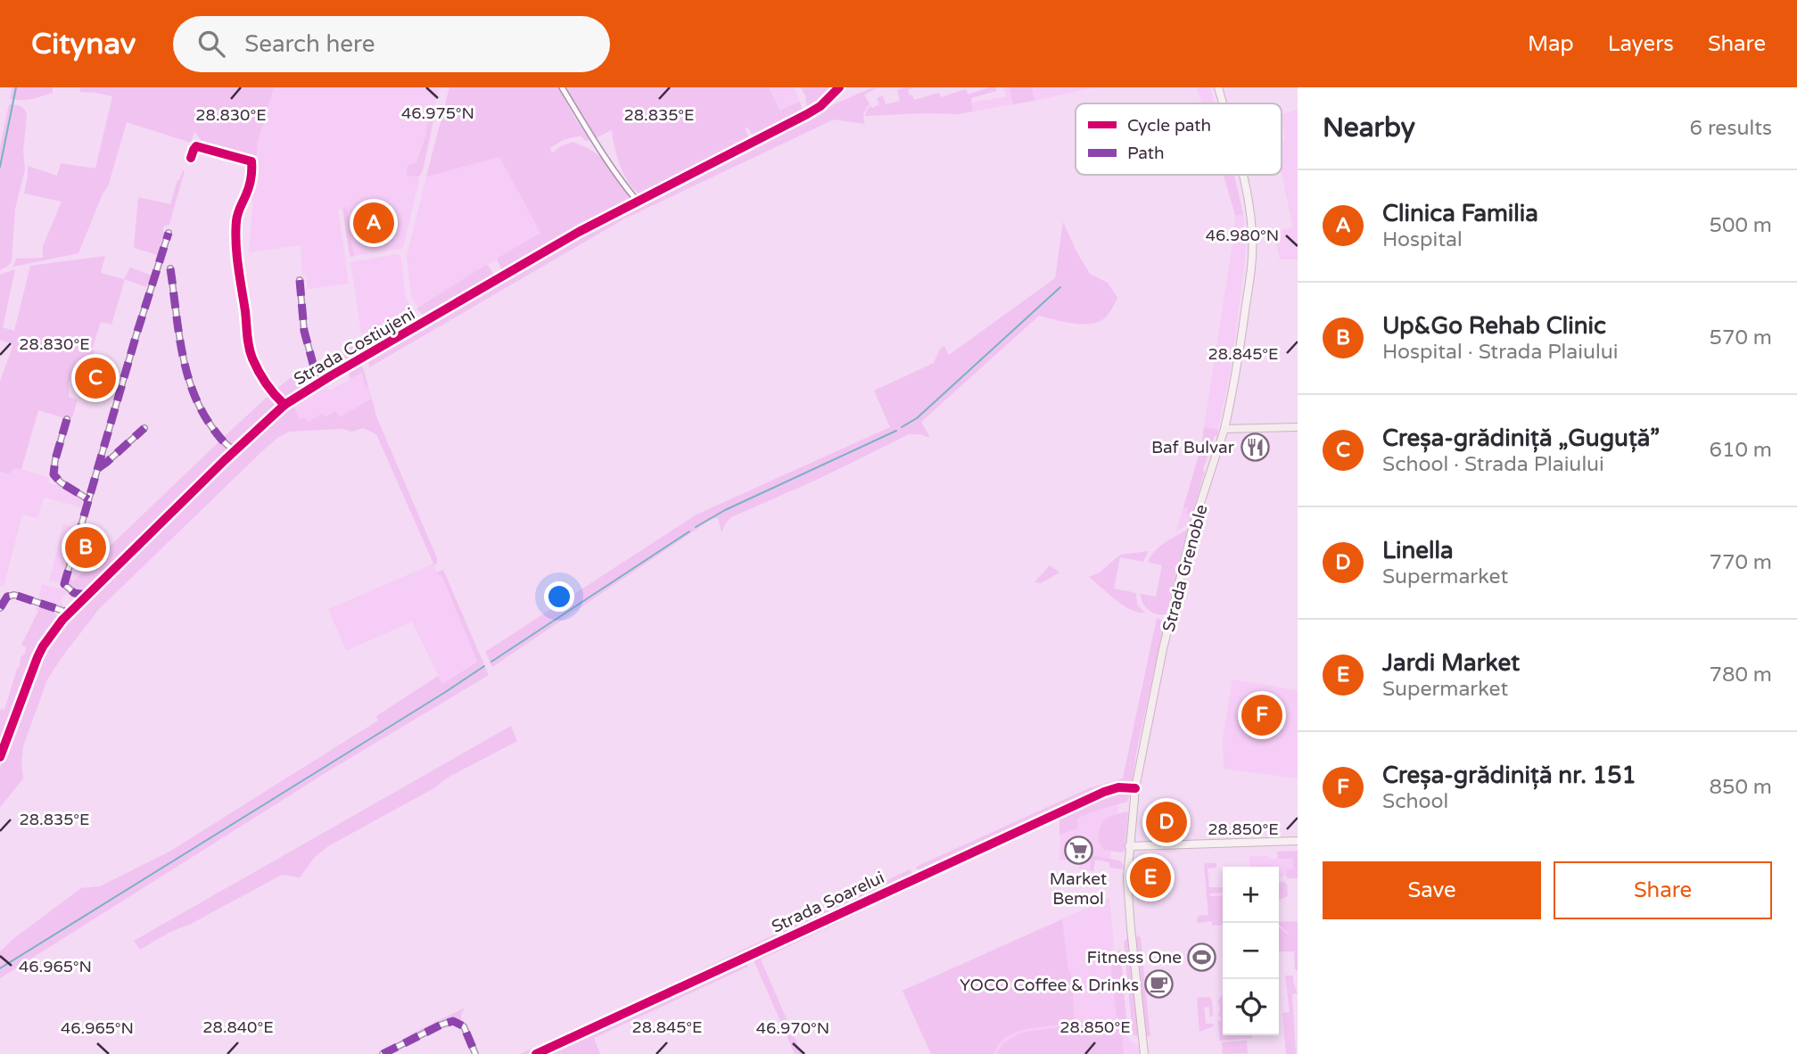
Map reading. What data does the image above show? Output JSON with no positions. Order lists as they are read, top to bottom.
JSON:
{
  "streets": {
    "highway": ["Strada Grenoble"],
    "street": ["Strada Costiujeni", "Strada Soarelui"]
  },
  "crossings": [
    ["Strada Grenoble", "Strada Soarelui"]
  ],
  "places": {
    "restaurant": ["Baf Bulvar"],
    "supermarket": ["Market Bemol"],
    "sports": ["Fitness One"],
    "cafe": ["YOCO Coffee & Drinks"]
  },
  "legend": ["Cycle path", "Path"],
  "page": {
    "header": "Citynav",
    "search": "Search here",
    "nav": ["Map", "Layers", "Share"],
    "heading": ["Nearby", "6 results"],
    "list": [
      {
        "mark": "A",
        "name": "Clinica Familia",
        "note": "Hospital",
        "value": "500 m"
      },
      {
        "mark": "B",
        "name": "Up&Go Rehab Clinic",
        "note": "Hospital · Strada Plaiului",
        "value": "570 m"
      },
      {
        "mark": "C",
        "name": "Creșa-grădiniță „Guguță”",
        "note": "School · Strada Plaiului",
        "value": "610 m"
      },
      {
        "mark": "D",
        "name": "Linella",
        "note": "Supermarket",
        "value": "770 m"
      },
      {
        "mark": "E",
        "name": "Jardi Market",
        "note": "Supermarket",
        "value": "780 m"
      },
      {
        "mark": "F",
        "name": "Creșa-grădiniță nr. 151",
        "note": "School",
        "value": "850 m"
      }
    ],
    "pins": [
      "A",
      "C",
      "B",
      "F",
      "D",
      "E"
    ],
    "buttons": ["Save", "Share"],
    "map_buttons": ["+", "−"]
  },
  "coordinates": [
    "46.975°N",
    "28.830°E",
    "28.835°E",
    "46.980°N",
    "28.845°E",
    "28.850°E",
    "46.965°N",
    "28.840°E",
    "46.970°N"
  ]
}
